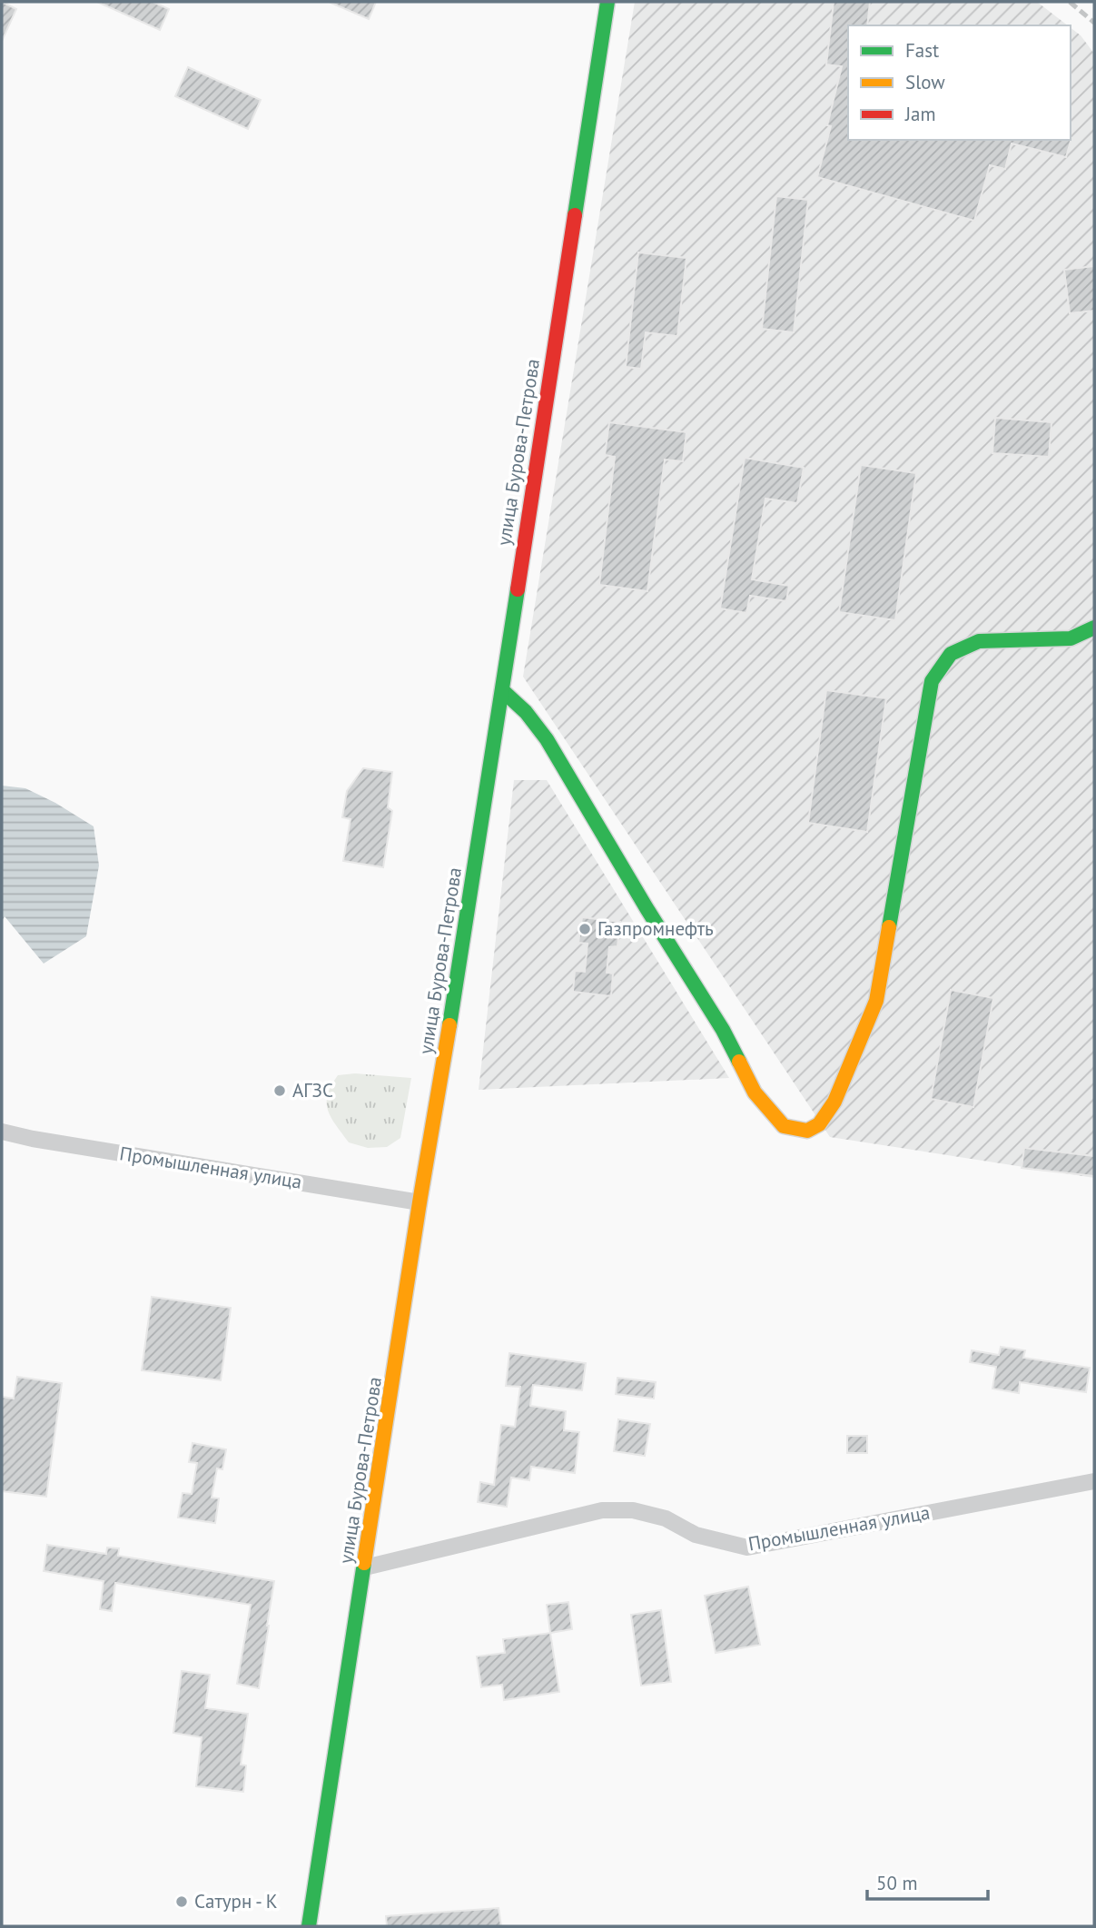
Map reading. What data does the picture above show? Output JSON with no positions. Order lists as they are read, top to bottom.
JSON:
{
  "streets": {
    "main road": ["улица Бурова-Петрова"],
    "street": ["Промышленная улица"]
  },
  "crossings": [
    ["улица Бурова-Петрова", "Промышленная улица"]
  ],
  "places": ["Газпромнефть", "АГЗС", "Сатурн - К"],
  "legend": ["Fast", "Slow", "Jam"],
  "scale_bar": "50 m"
}
